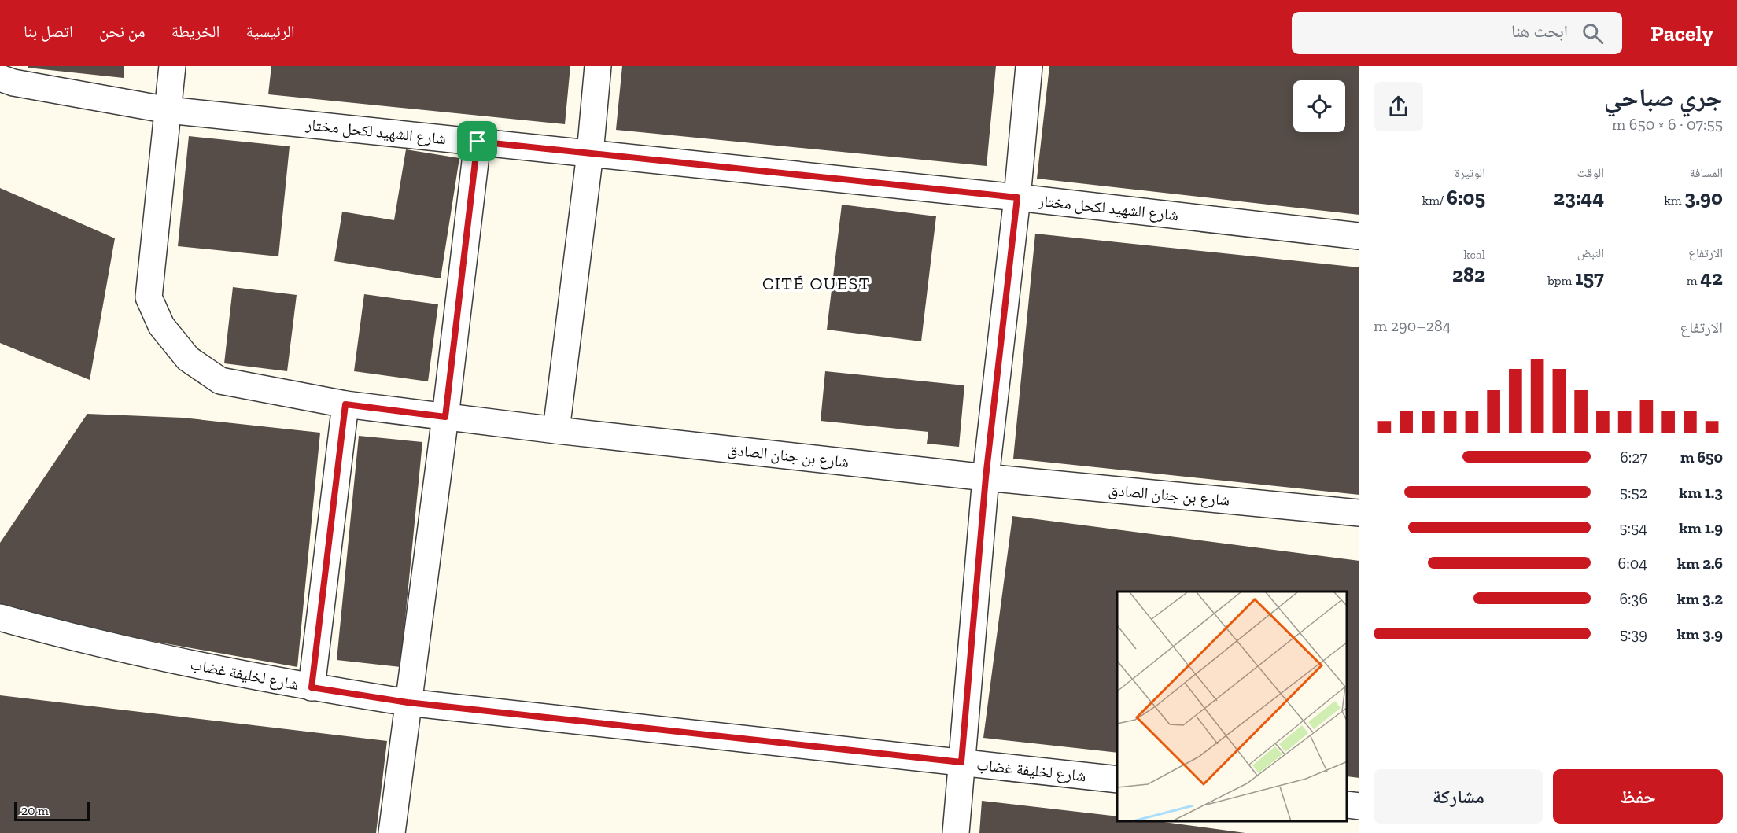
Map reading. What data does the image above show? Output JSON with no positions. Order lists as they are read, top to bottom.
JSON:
{
  "streets": {
    "street": ["شارع الشهيد لكحل مختار", "شارع بن جنان الصادق", "شارع لخليفة غضاب"]
  },
  "crossings": [
    ["شارع الشهيد لكحل مختار", "شارع بن جنان الصادق"]
  ],
  "districts": ["CITÉ OUEST"],
  "scale_bar": "20 m",
  "page": {
    "header": "Pacely",
    "search": "ابحث هنا",
    "nav": [
      "الرئيسية",
      "الخريطة",
      "من نحن",
      "اتصل بنا"
    ],
    "heading": ["جري صباحي", "07:55 · 6 × 650 m"],
    "stats": [
      ["المسافة", "3.90 km"],
      ["الوقت", "23:44"],
      ["الوتيرة", "6:05 /km"],
      ["الارتفاع", "42 m"],
      ["النبض", "157 bpm"],
      ["kcal", "282"]
    ],
    "chart": ["الارتفاع", "284–290 m"],
    "list": [
      {
        "name": "650 m",
        "note": "6:27"
      },
      {
        "name": "1.3 km",
        "note": "5:52"
      },
      {
        "name": "1.9 km",
        "note": "5:54"
      },
      {
        "name": "2.6 km",
        "note": "6:04"
      },
      {
        "name": "3.2 km",
        "note": "6:36"
      },
      {
        "name": "3.9 km",
        "note": "5:39"
      }
    ],
    "buttons": ["حفظ", "مشاركة"],
    "scale": "20 m"
  }
}
